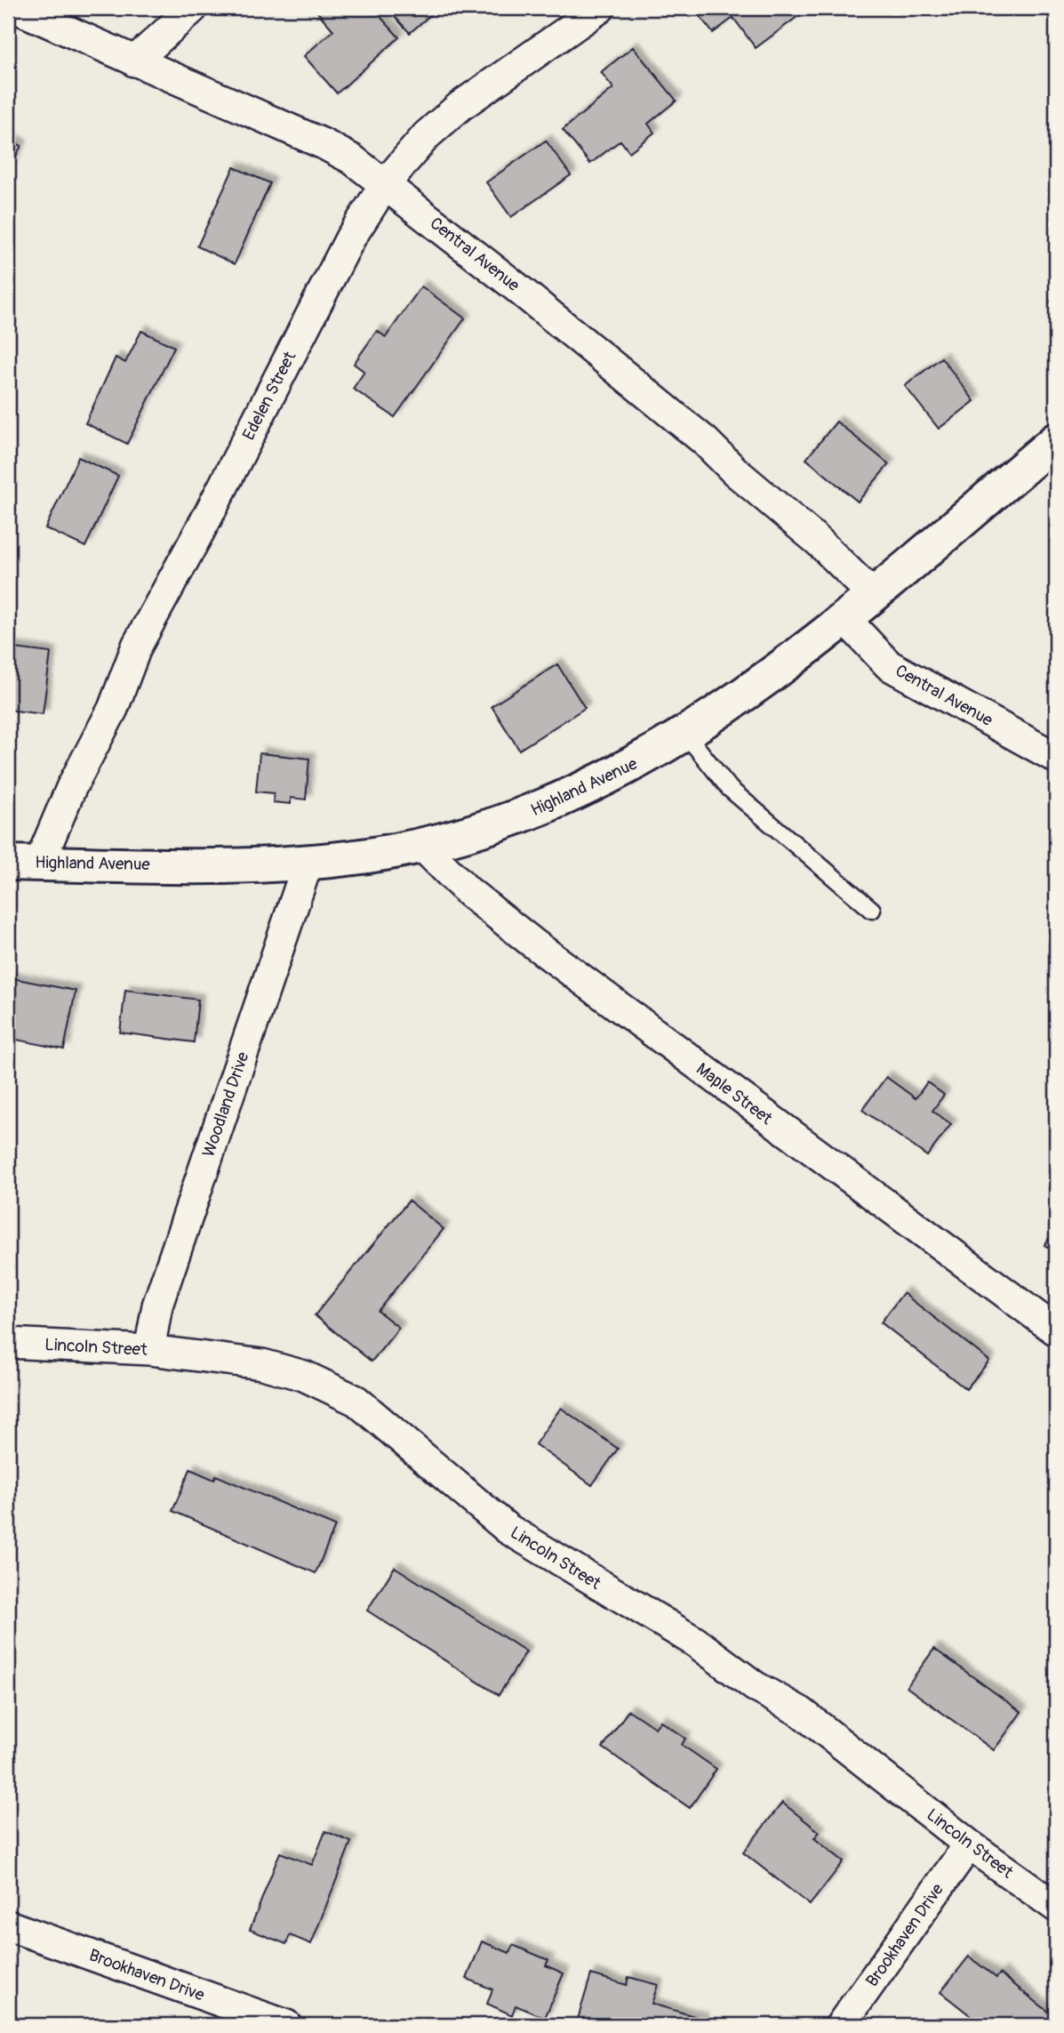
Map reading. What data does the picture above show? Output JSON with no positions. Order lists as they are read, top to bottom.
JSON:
{
  "streets": {
    "main road": ["Highland Avenue"],
    "street": [
      "Central Avenue",
      "Edelen Street",
      "Maple Street",
      "Woodland Drive",
      "Lincoln Street",
      "Brookhaven Drive"
    ]
  },
  "crossings": [
    ["Central Avenue", "Edelen Street"],
    ["Central Avenue", "Highland Avenue"],
    ["Edelen Street", "Highland Avenue"],
    ["Highland Avenue", "Maple Street"],
    ["Highland Avenue", "Woodland Drive"],
    ["Woodland Drive", "Lincoln Street"],
    ["Lincoln Street", "Brookhaven Drive"]
  ]
}
